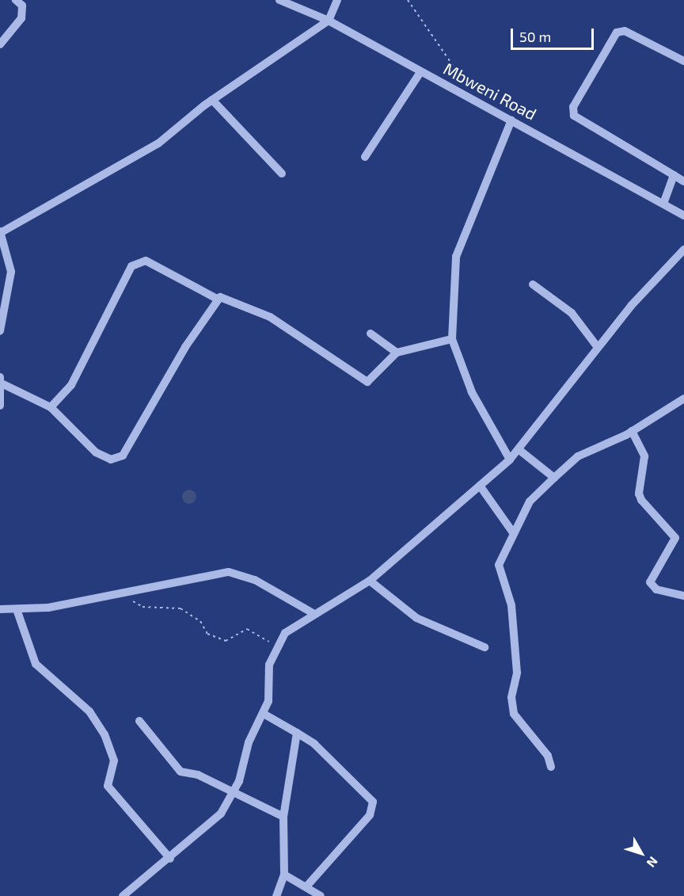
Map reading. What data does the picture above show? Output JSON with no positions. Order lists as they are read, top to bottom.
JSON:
{
  "streets": {
    "street": ["Mbweni Road"]
  },
  "scale_bar": "50 m",
  "north": "bottom right"
}
